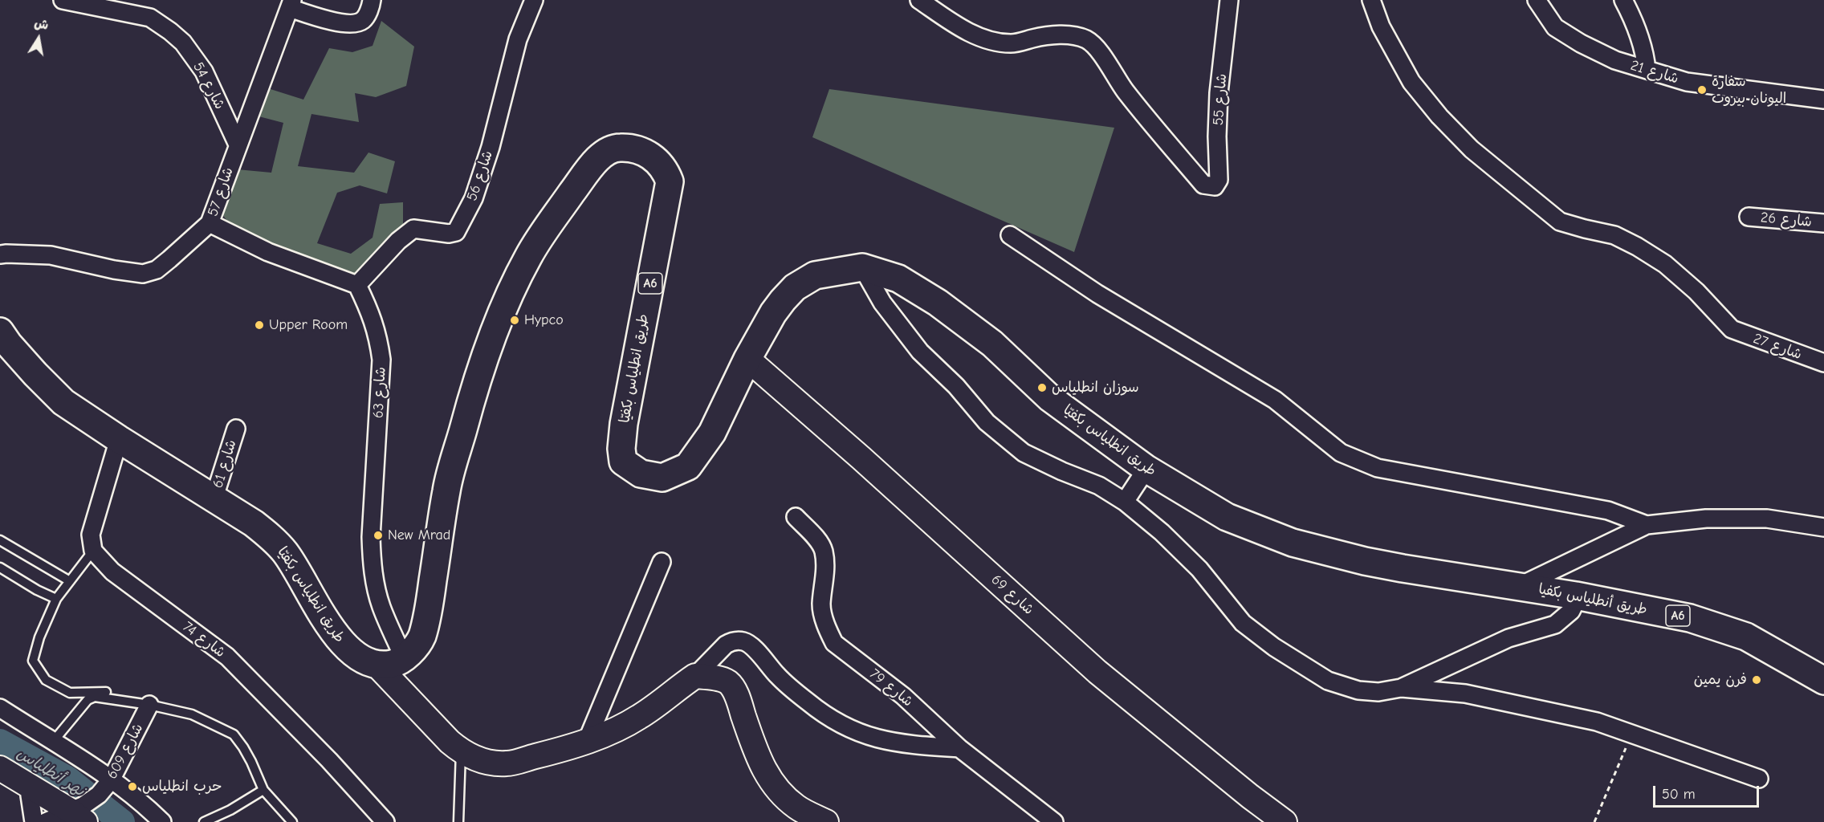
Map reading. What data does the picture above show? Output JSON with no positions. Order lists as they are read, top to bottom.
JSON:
{
  "streets": {
    "highway": ["A6", "طريق انطلياس بكفيّا", "طريق أنطلياس بكفيا"],
    "street": [
      "شارع 21",
      "شارع 54",
      "شارع 55",
      "شارع 56",
      "شارع 57",
      "شارع 26",
      "شارع 27",
      "شارع 63",
      "شارع 61",
      "شارع 69",
      "شارع 74",
      "شارع 79",
      "شارع 609"
    ]
  },
  "crossings": [
    ["شارع 54", "شارع 57"],
    ["شارع 56", "شارع 63"],
    ["طريق انطلياس بكفيّا", "شارع 63"],
    ["طريق انطلياس بكفيّا", "شارع 61"],
    ["طريق انطلياس بكفيّا", "شارع 69"],
    ["طريق انطلياس بكفيّا", "طريق أنطلياس بكفيا"]
  ],
  "water": ["نهر أنطلياس"],
  "places": [
    "سفارة اليونان بيروت",
    "Hypco",
    "Upper Room",
    "سوزان انطلياس",
    "New Mrad",
    "فرن يمين",
    "حرب انطلياس"
  ],
  "scale_bar": "50 m",
  "north": "top"
}
